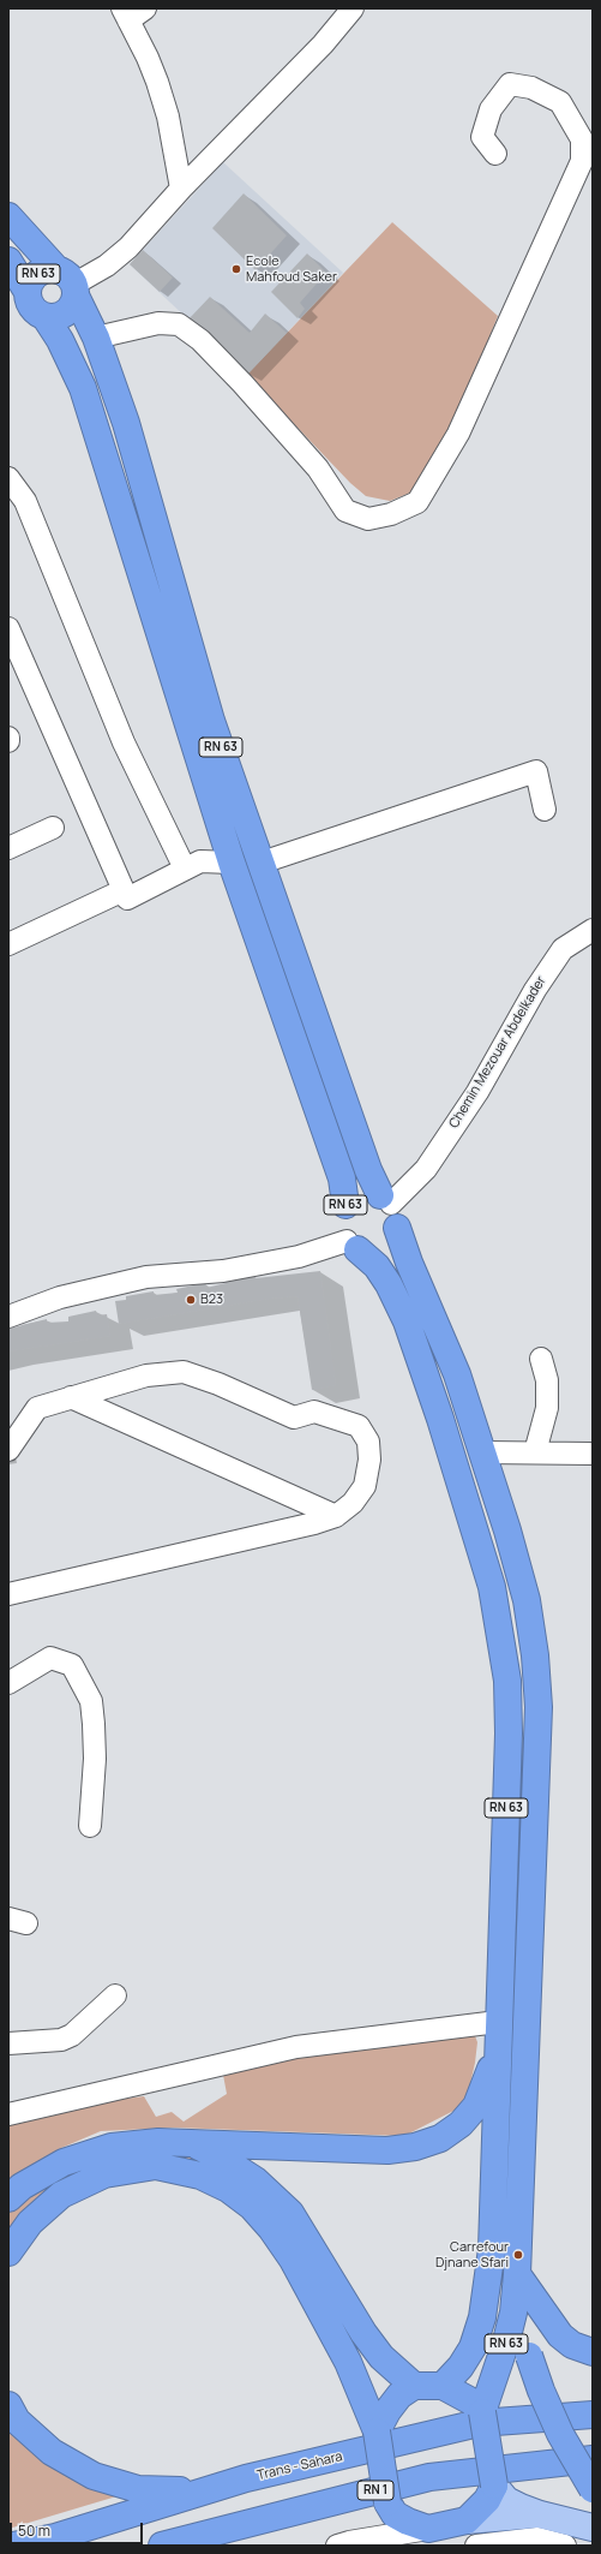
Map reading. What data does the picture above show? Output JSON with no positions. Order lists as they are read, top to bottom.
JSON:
{
  "streets": {
    "highway": ["RN 63", "Trans - Sahara", "RN 1"],
    "street": ["Chemin Mezouar Abdelkader"]
  },
  "crossings": [
    ["RN 63", "Chemin Mezouar Abdelkader"]
  ],
  "places": ["Ecole Mahfoud Saker", "B23", "Carrefour Djnane Sfari"],
  "scale_bar": "50 m"
}
